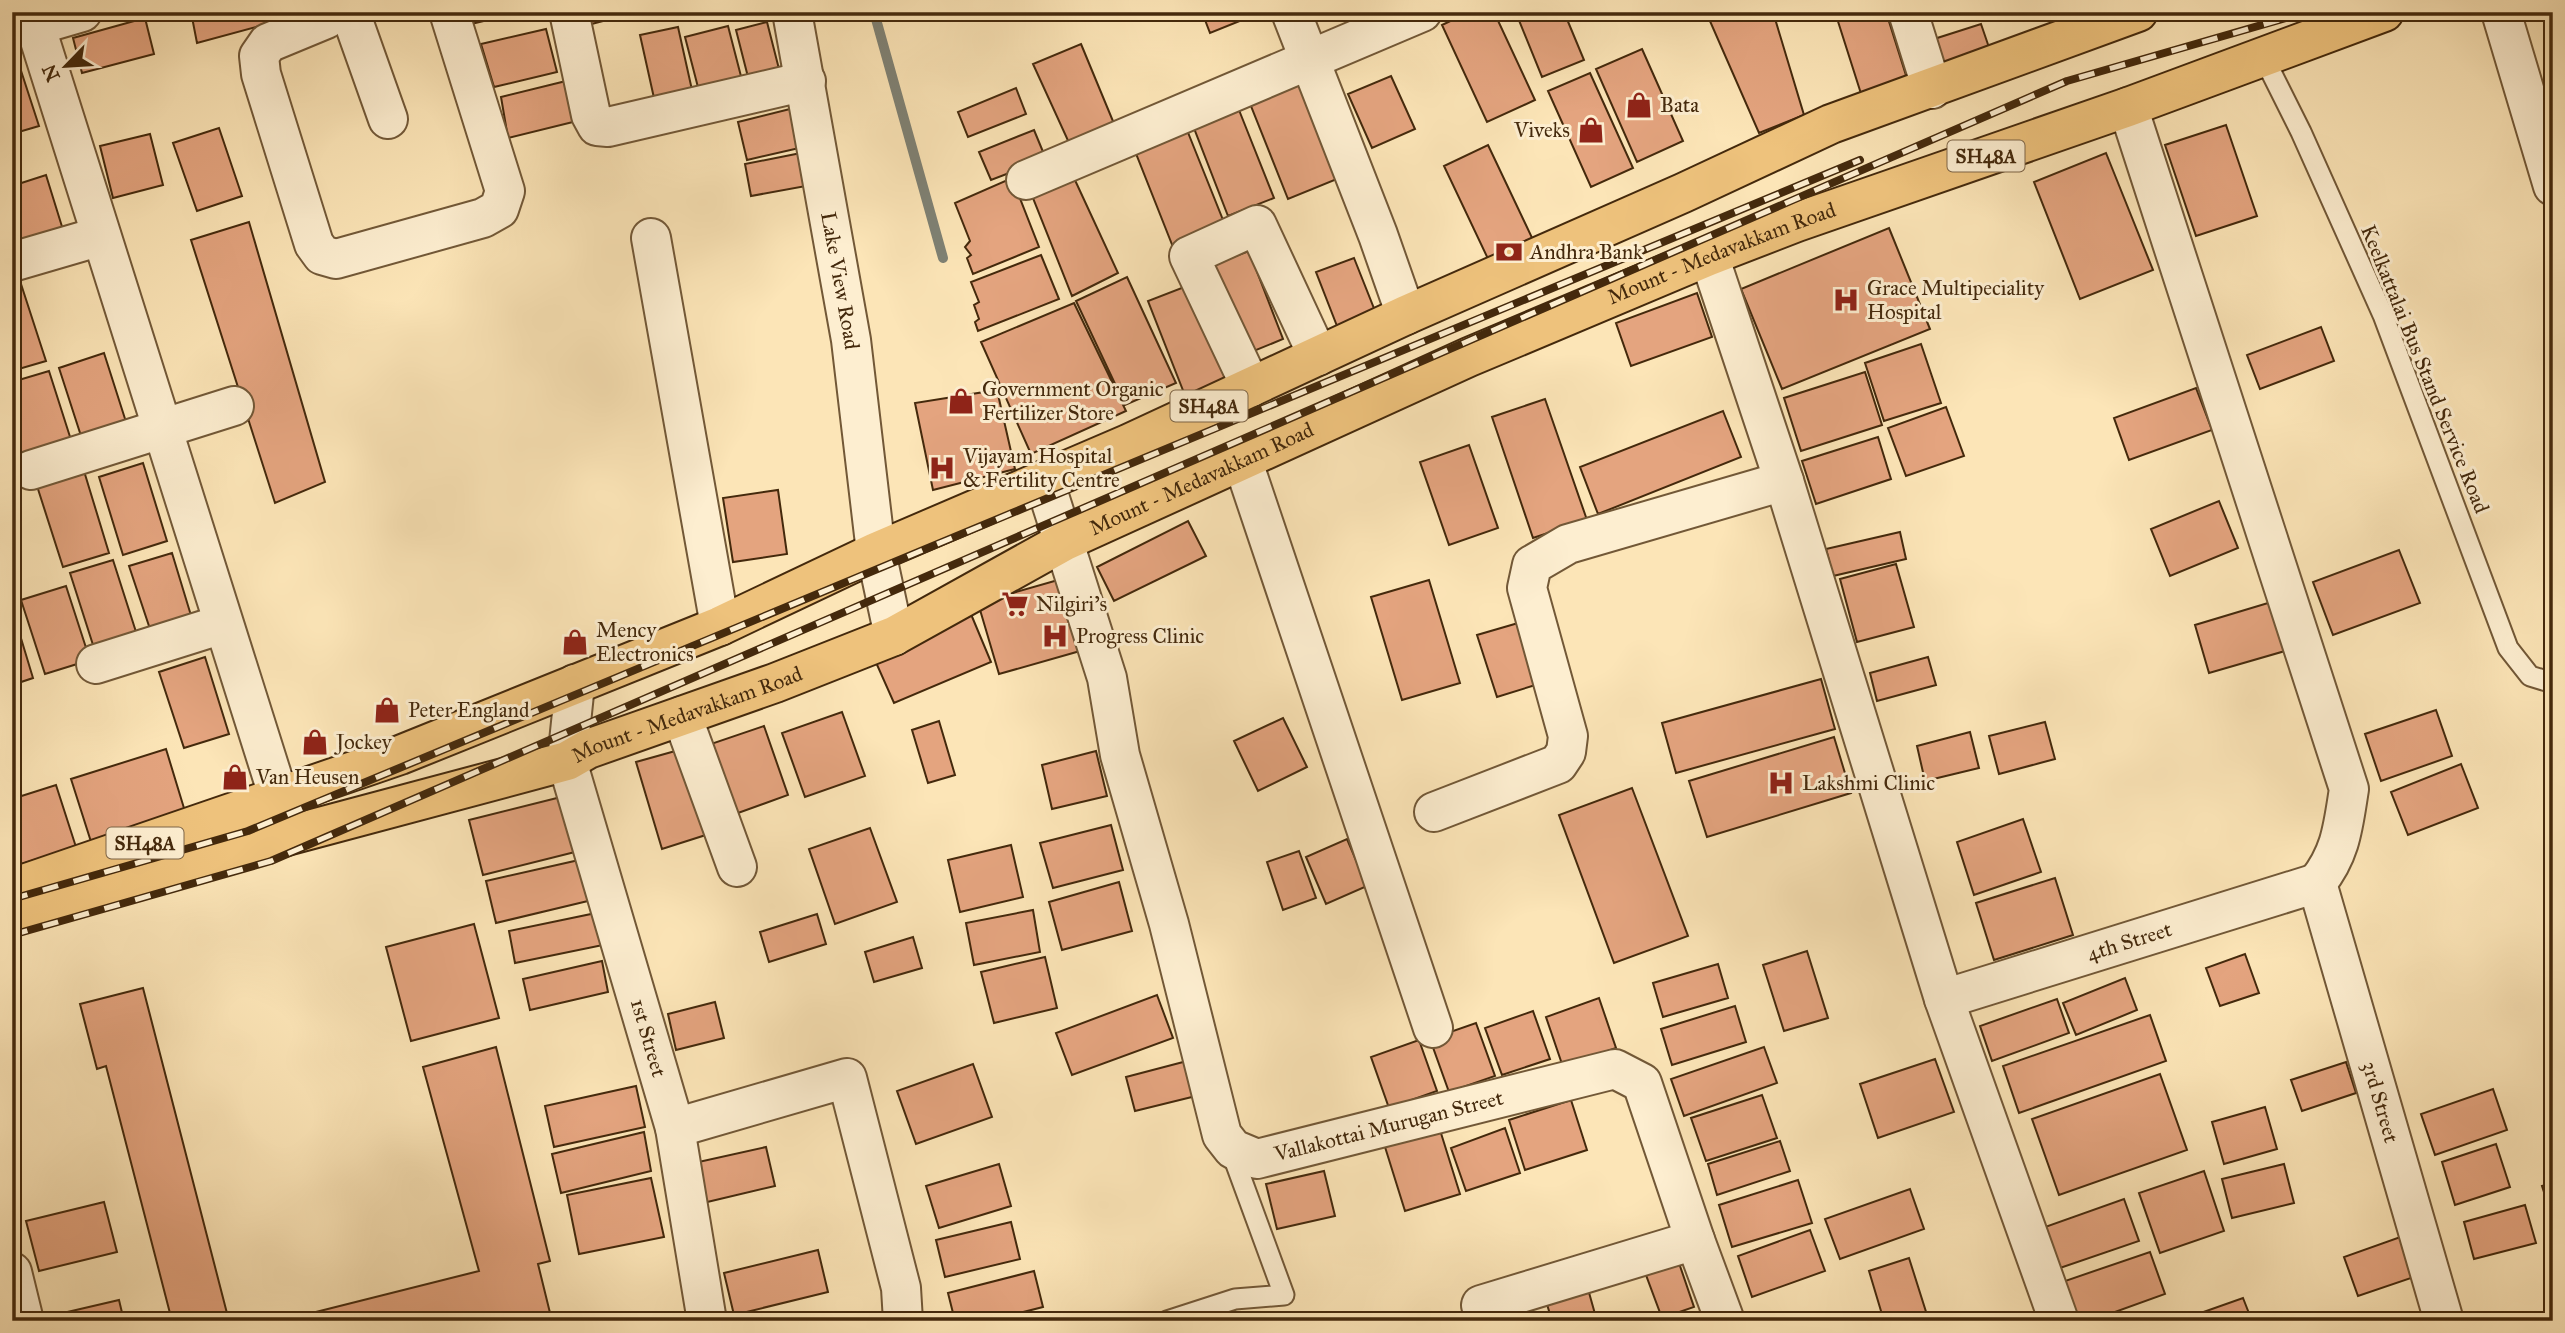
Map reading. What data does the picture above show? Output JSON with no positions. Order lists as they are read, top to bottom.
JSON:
{
  "streets": {
    "main road": ["SH48A", "Mount - Medavakkam Road"],
    "street": [
      "Lake View Road",
      "4th Street",
      "1st Street",
      "3rd Street",
      "Vallakottai Murugan Street"
    ],
    "lane": ["Keelkattalai Bus Stand Service Road"]
  },
  "crossings": [
    ["SH48A", "Lake View Road"],
    ["Mount - Medavakkam Road", "Lake View Road"],
    ["Mount - Medavakkam Road", "Keelkattalai Bus Stand Service Road"],
    ["Mount - Medavakkam Road", "1st Street"],
    ["4th Street", "3rd Street"]
  ],
  "places": {
    "shop": [
      "Bata",
      "Viveks",
      "Government Organic Fertilizer Store",
      "Mency Electronics",
      "Peter England",
      "Jockey",
      "Van Heusen"
    ],
    "bank": ["Andhra Bank"],
    "hospital": [
      "Grace Multipeciality Hospital",
      "Vijayam Hospital & Fertility Centre",
      "Progress Clinic",
      "Lakshmi Clinic"
    ],
    "supermarket": ["Nilgiri's"]
  },
  "north": "bottom left"
}
